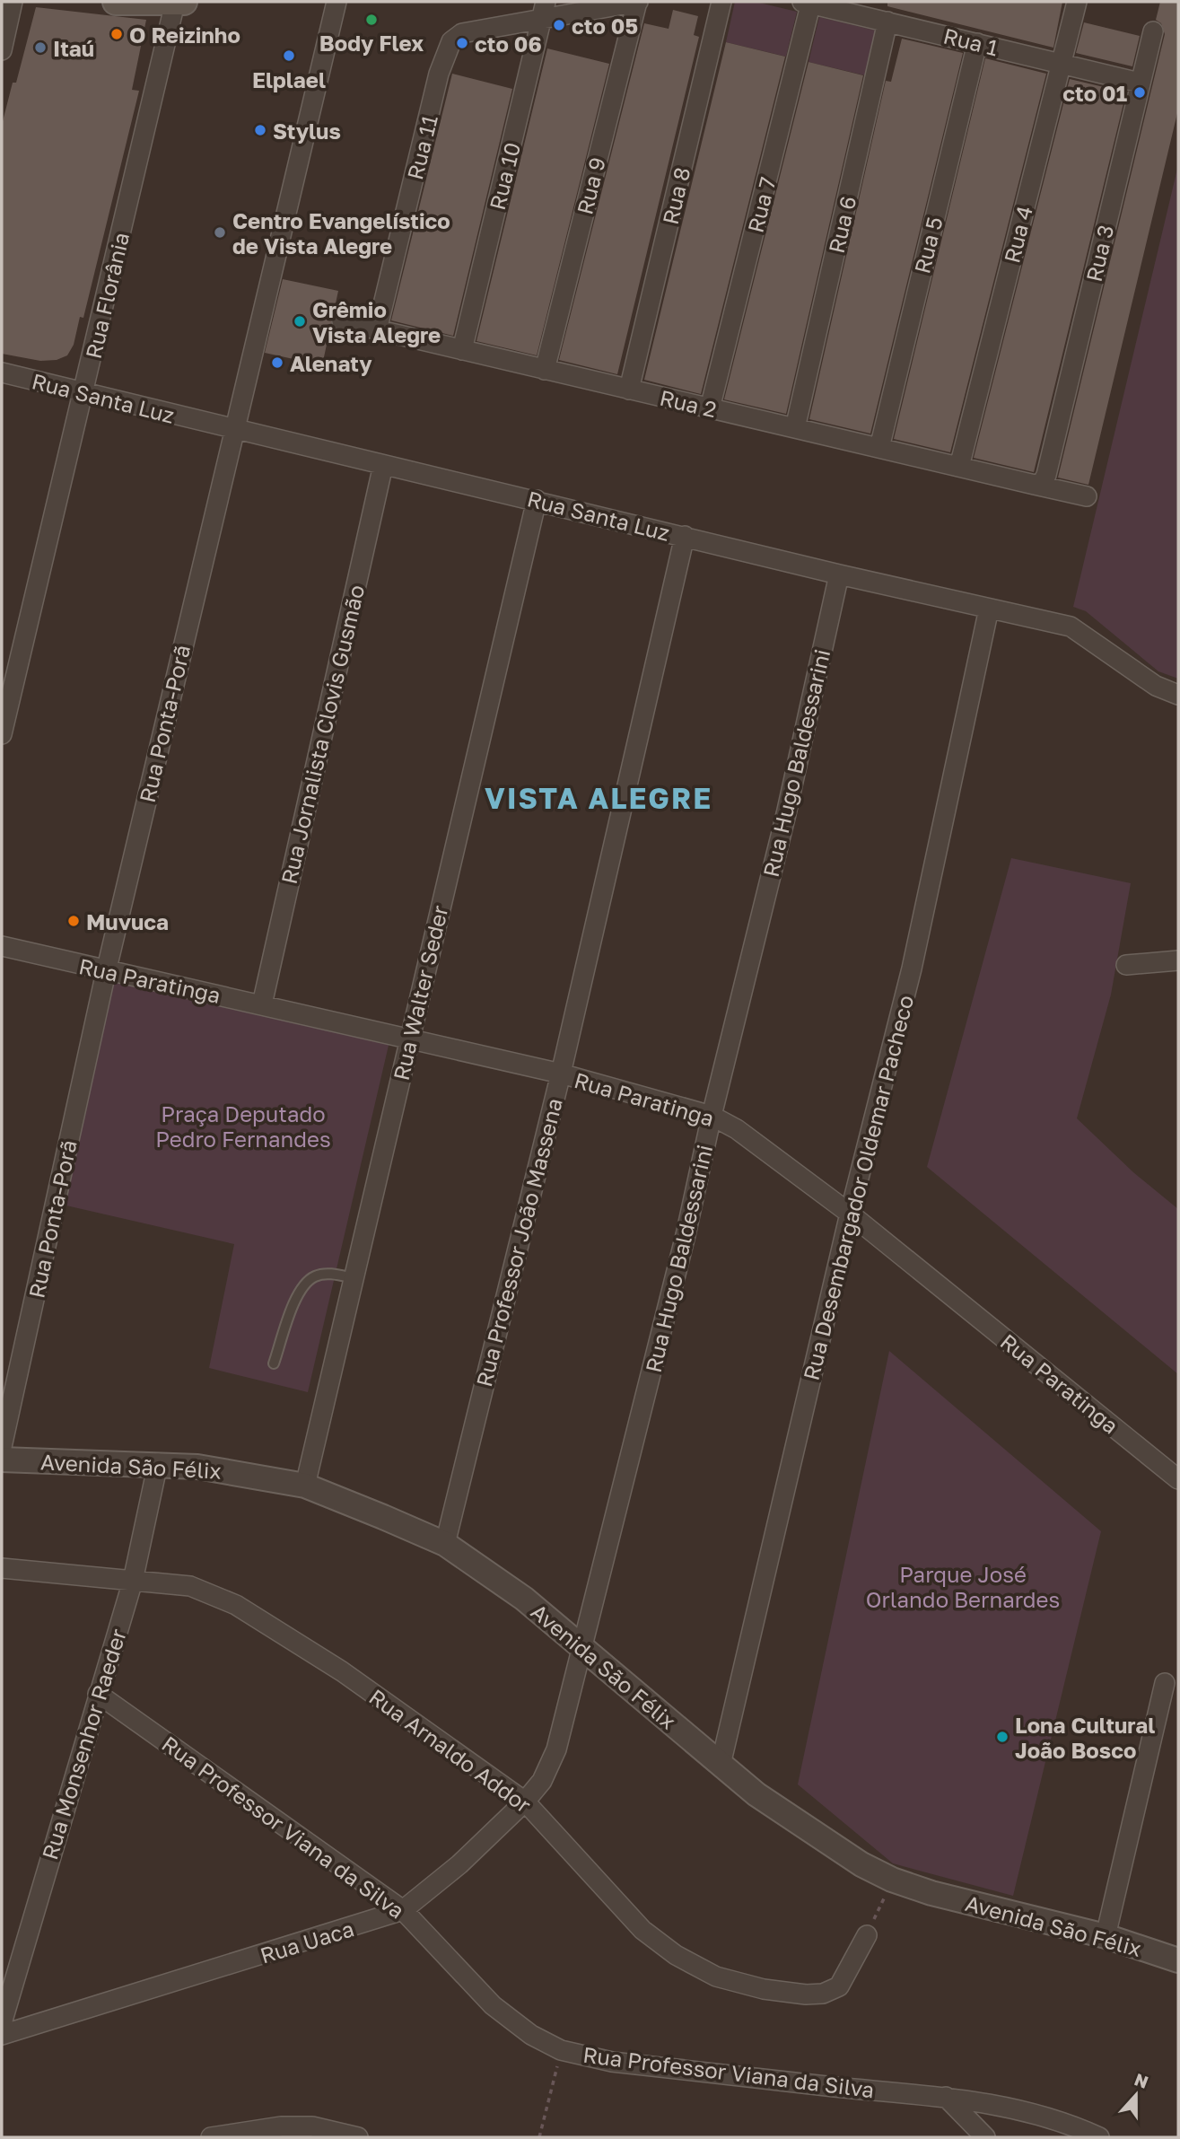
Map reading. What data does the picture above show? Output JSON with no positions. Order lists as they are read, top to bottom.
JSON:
{
  "streets": {
    "street": [
      "Rua 1",
      "Rua 11",
      "Rua 10",
      "Rua 9",
      "Rua 8",
      "Rua 7",
      "Rua 6",
      "Rua 4",
      "Rua 5",
      "Rua 3",
      "Rua Florânia",
      "Rua Santa Luz",
      "Rua 2",
      "Rua Ponta-Porã",
      "Rua Jornalista Clovis Gusmão",
      "Rua Hugo Baldessarini",
      "Rua Paratinga",
      "Rua Walter Seder",
      "Rua Desembargador Oldemar Pacheco",
      "Rua Professor João Massena",
      "Avenida São Félix",
      "Rua Monsenhor Raeder",
      "Rua Arnaldo Addor",
      "Rua Professor Viana da Silva",
      "Rua Uaca"
    ]
  },
  "crossings": [
    ["Rua 1", "Rua 7"],
    ["Rua 1", "Rua 6"],
    ["Rua 1", "Rua 4"],
    ["Rua 1", "Rua 5"],
    ["Rua 1", "Rua 3"],
    ["Rua 11", "Rua 10"],
    ["Rua 11", "Rua 2"],
    ["Rua 10", "Rua 2"],
    ["Rua 9", "Rua 2"],
    ["Rua 8", "Rua 2"],
    ["Rua 7", "Rua 2"],
    ["Rua 6", "Rua 2"],
    ["Rua 4", "Rua 2"],
    ["Rua 5", "Rua 2"],
    ["Rua 3", "Rua 2"],
    ["Rua Florânia", "Rua Santa Luz"],
    ["Rua Santa Luz", "Rua Ponta-Porã"],
    ["Rua Santa Luz", "Rua Jornalista Clovis Gusmão"],
    ["Rua Santa Luz", "Rua Hugo Baldessarini"],
    ["Rua Santa Luz", "Rua Walter Seder"],
    ["Rua Santa Luz", "Rua Desembargador Oldemar Pacheco"],
    ["Rua Santa Luz", "Rua Professor João Massena"],
    ["Rua Ponta-Porã", "Rua Paratinga"],
    ["Rua Jornalista Clovis Gusmão", "Rua Paratinga"],
    ["Rua Hugo Baldessarini", "Rua Paratinga"],
    ["Rua Hugo Baldessarini", "Avenida São Félix"],
    ["Rua Hugo Baldessarini", "Rua Uaca"],
    ["Rua Paratinga", "Rua Walter Seder"],
    ["Rua Paratinga", "Rua Desembargador Oldemar Pacheco"],
    ["Rua Paratinga", "Rua Professor João Massena"],
    ["Rua Walter Seder", "Avenida São Félix"],
    ["Rua Desembargador Oldemar Pacheco", "Avenida São Félix"],
    ["Rua Professor João Massena", "Avenida São Félix"],
    ["Avenida São Félix", "Rua Monsenhor Raeder"],
    ["Avenida São Félix", "Rua Uaca"],
    ["Rua Monsenhor Raeder", "Rua Arnaldo Addor"],
    ["Rua Monsenhor Raeder", "Rua Professor Viana da Silva"],
    ["Rua Arnaldo Addor", "Rua Uaca"],
    ["Rua Professor Viana da Silva", "Rua Uaca"]
  ],
  "districts": ["VISTA ALEGRE"],
  "parks": ["Praça Deputado Pedro Fernandes", "Parque José Orlando Bernardes"],
  "places": [
    "Body Flex",
    "cto 05",
    "O Reizinho",
    "cto 06",
    "Itaú",
    "Elplael",
    "cto 01",
    "Stylus",
    "Centro Evangelístico de Vista Alegre",
    "Grêmio Vista Alegre",
    "Alenaty",
    "Muvuca",
    "Lona Cultural João Bosco"
  ],
  "north": "top"
}
